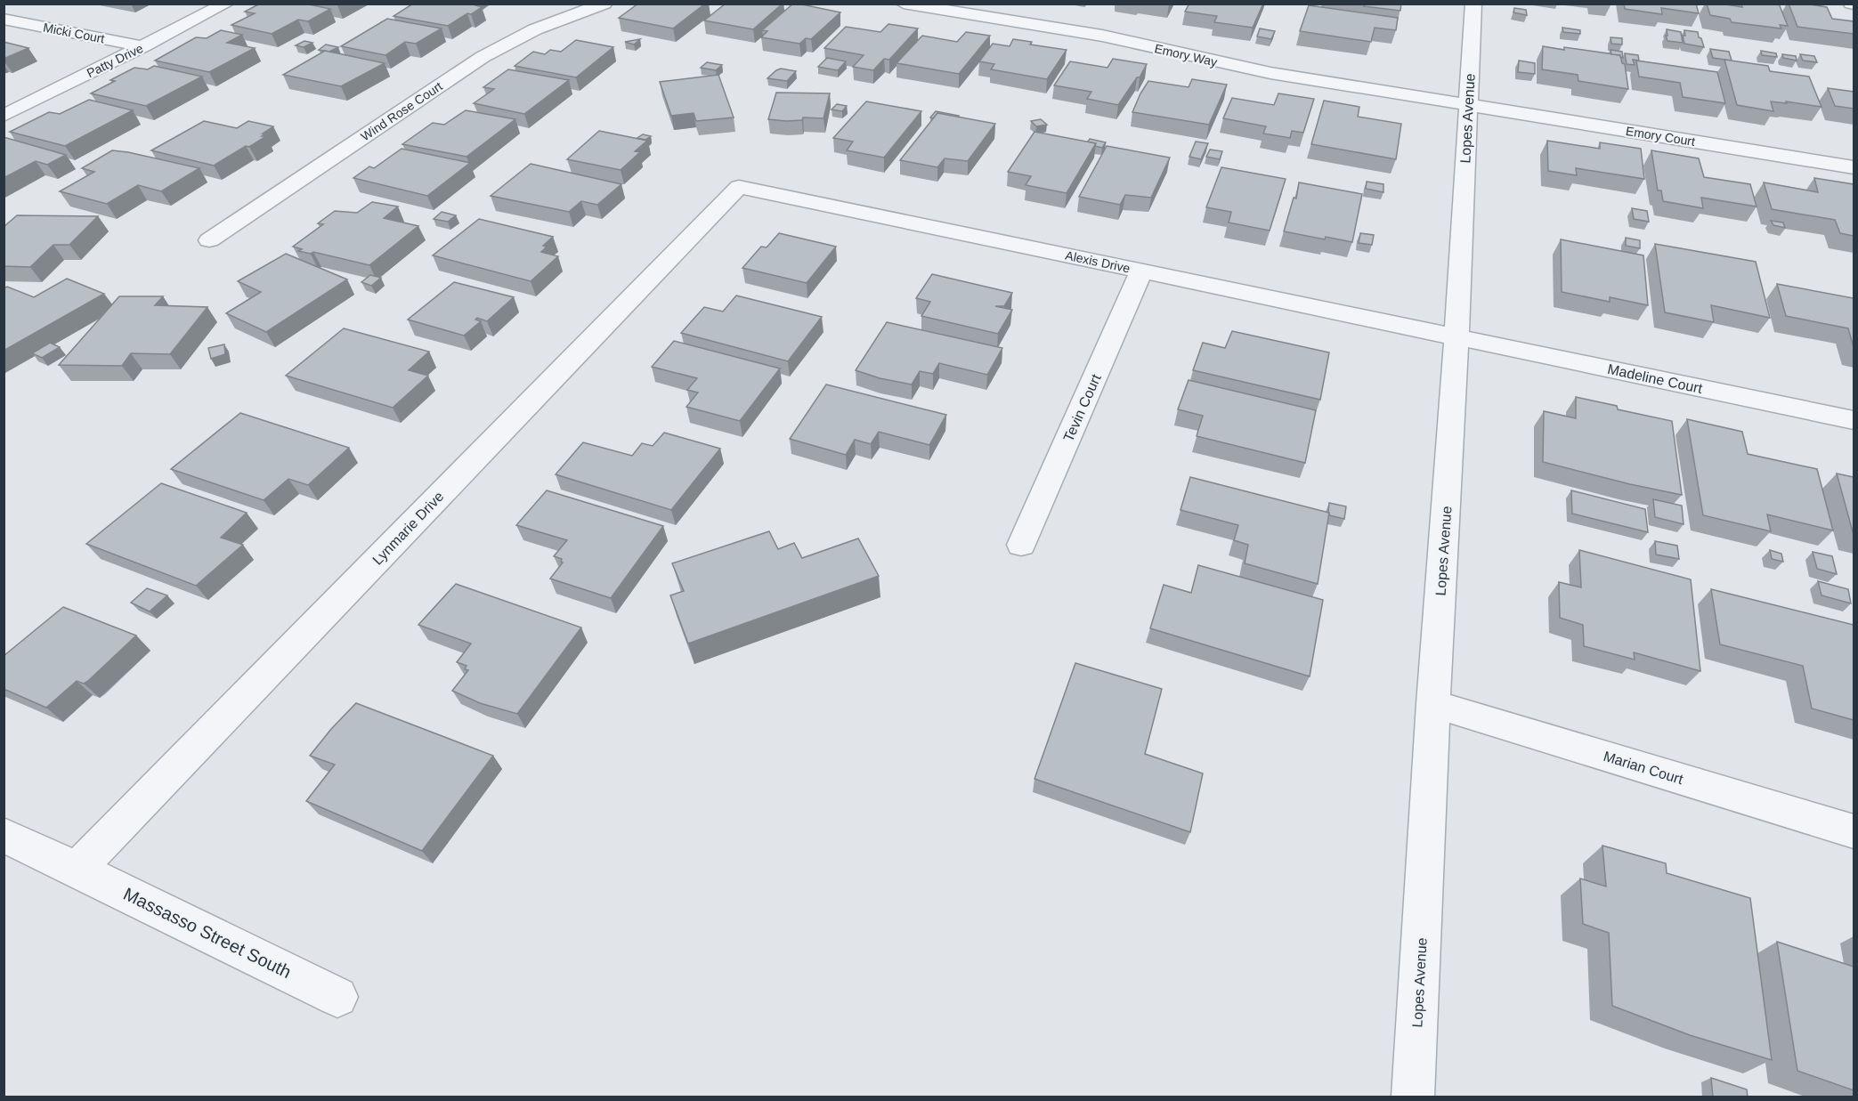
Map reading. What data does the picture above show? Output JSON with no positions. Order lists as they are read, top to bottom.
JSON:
{
  "streets": {
    "street": [
      "Micki Court",
      "Emory Way",
      "Patty Drive",
      "Wind Rose Court",
      "Lopes Avenue",
      "Emory Court",
      "Alexis Drive",
      "Madeline Court",
      "Tevin Court",
      "Lynmarie Drive",
      "Marian Court",
      "Massasso Street South"
    ]
  },
  "crossings": [
    ["Micki Court", "Patty Drive"],
    ["Emory Way", "Lopes Avenue"],
    ["Emory Way", "Emory Court"],
    ["Lopes Avenue", "Emory Court"],
    ["Lopes Avenue", "Alexis Drive"],
    ["Lopes Avenue", "Madeline Court"],
    ["Lopes Avenue", "Marian Court"],
    ["Alexis Drive", "Madeline Court"],
    ["Alexis Drive", "Tevin Court"],
    ["Alexis Drive", "Lynmarie Drive"],
    ["Lynmarie Drive", "Massasso Street South"]
  ]
}
